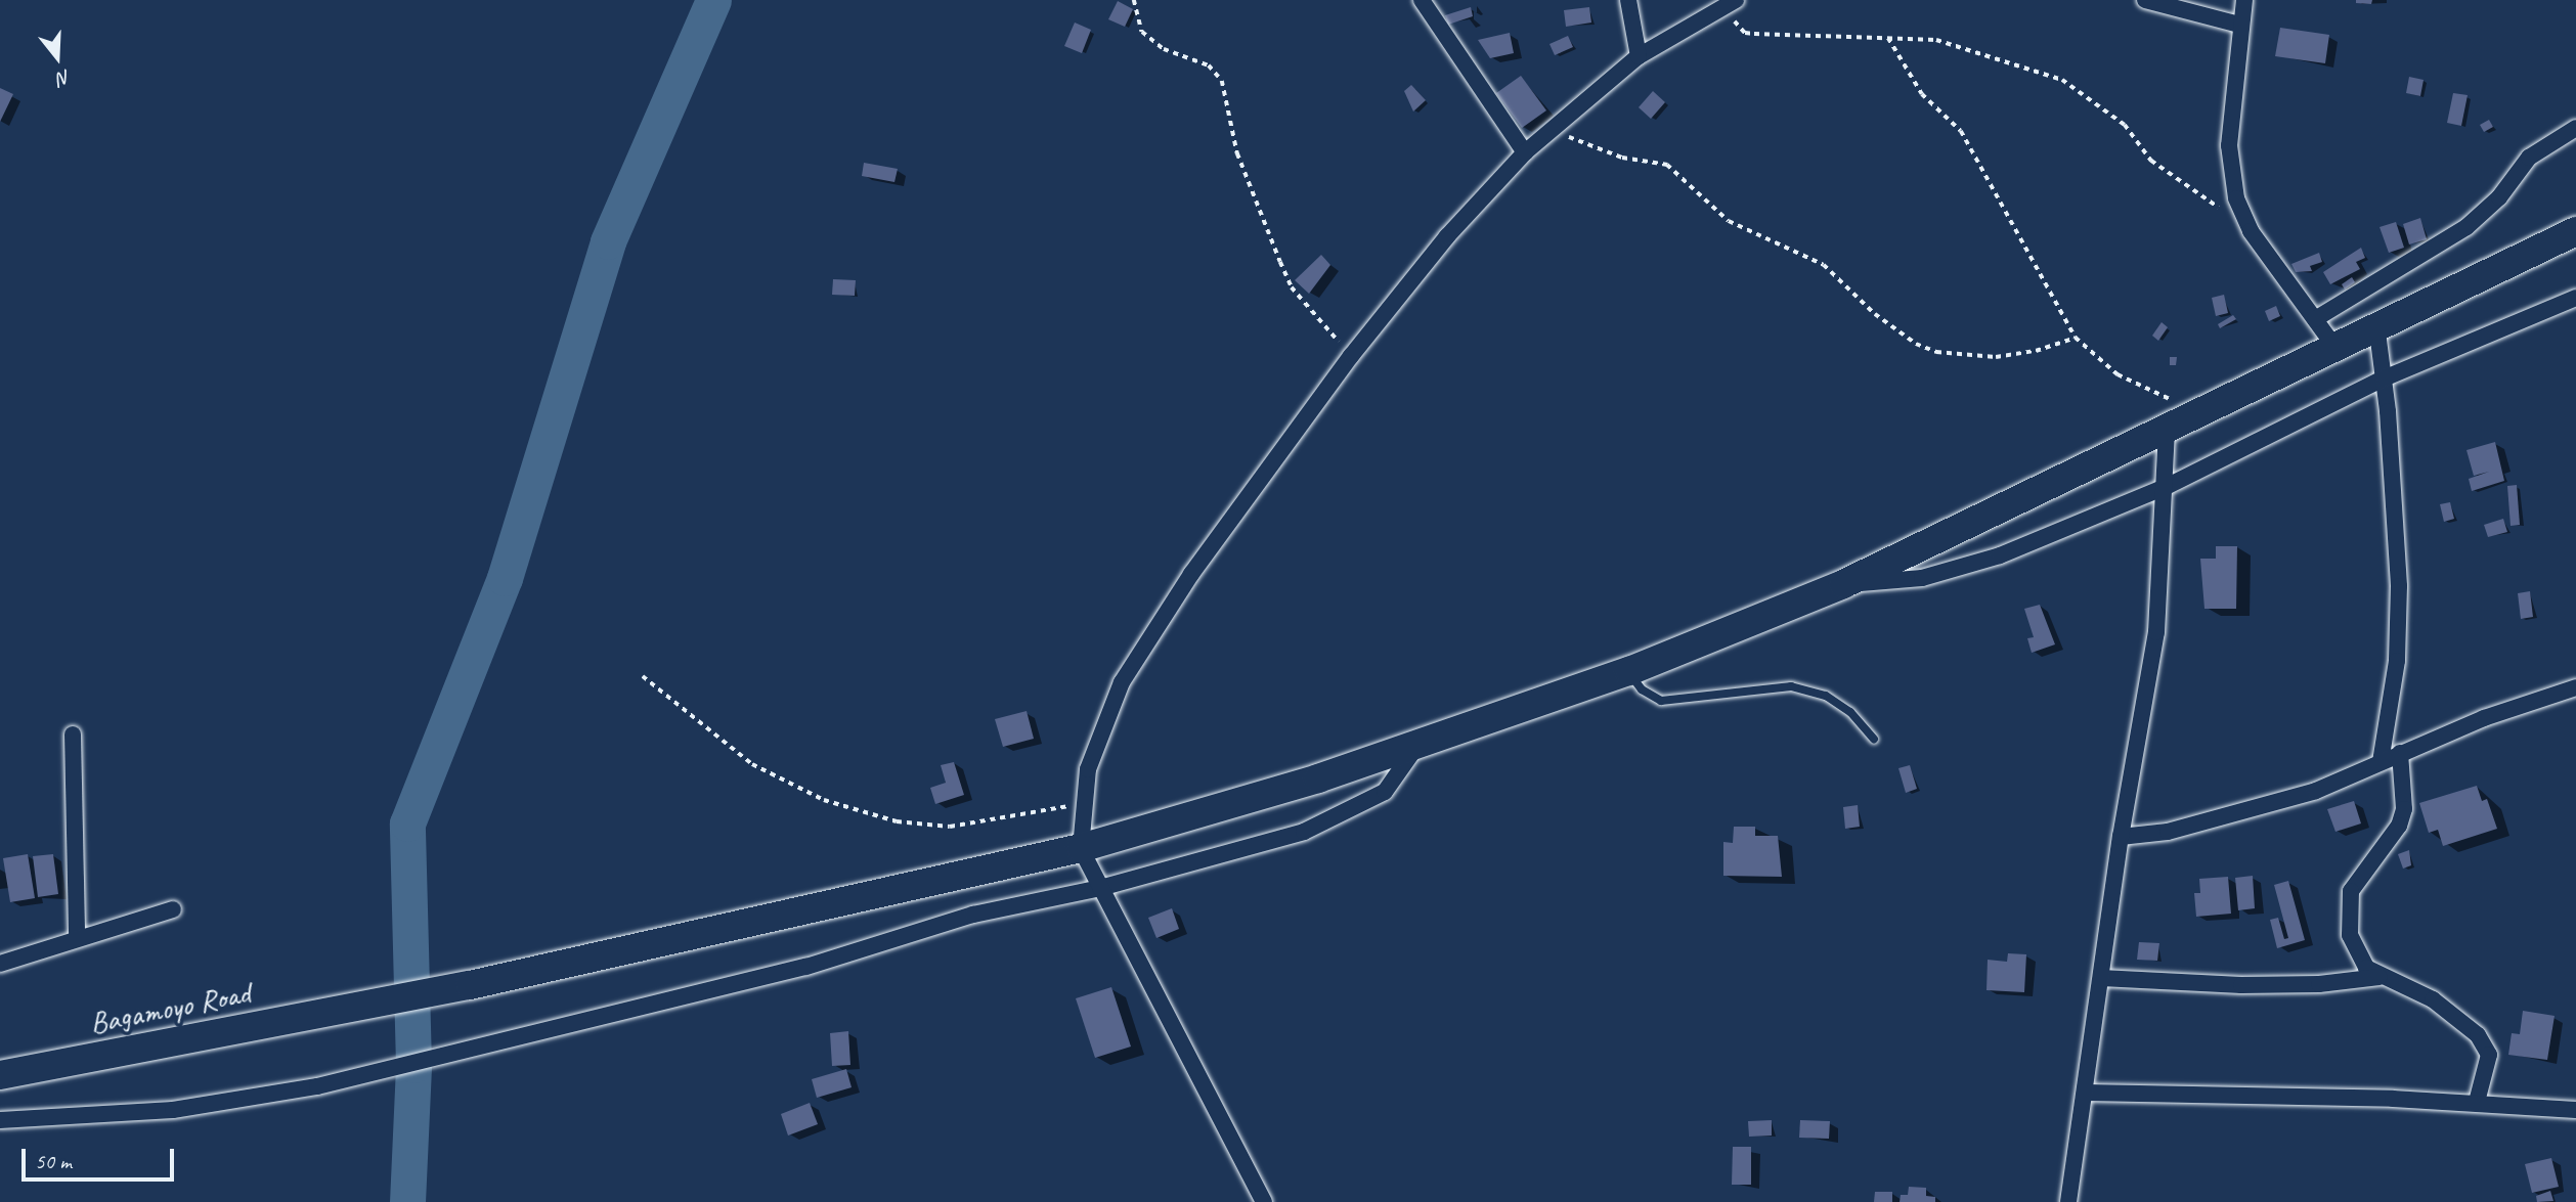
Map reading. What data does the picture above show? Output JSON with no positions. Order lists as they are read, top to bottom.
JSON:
{
  "streets": {
    "highway": ["Bagamoyo Road"]
  },
  "scale_bar": "50 m",
  "north": "bottom"
}
